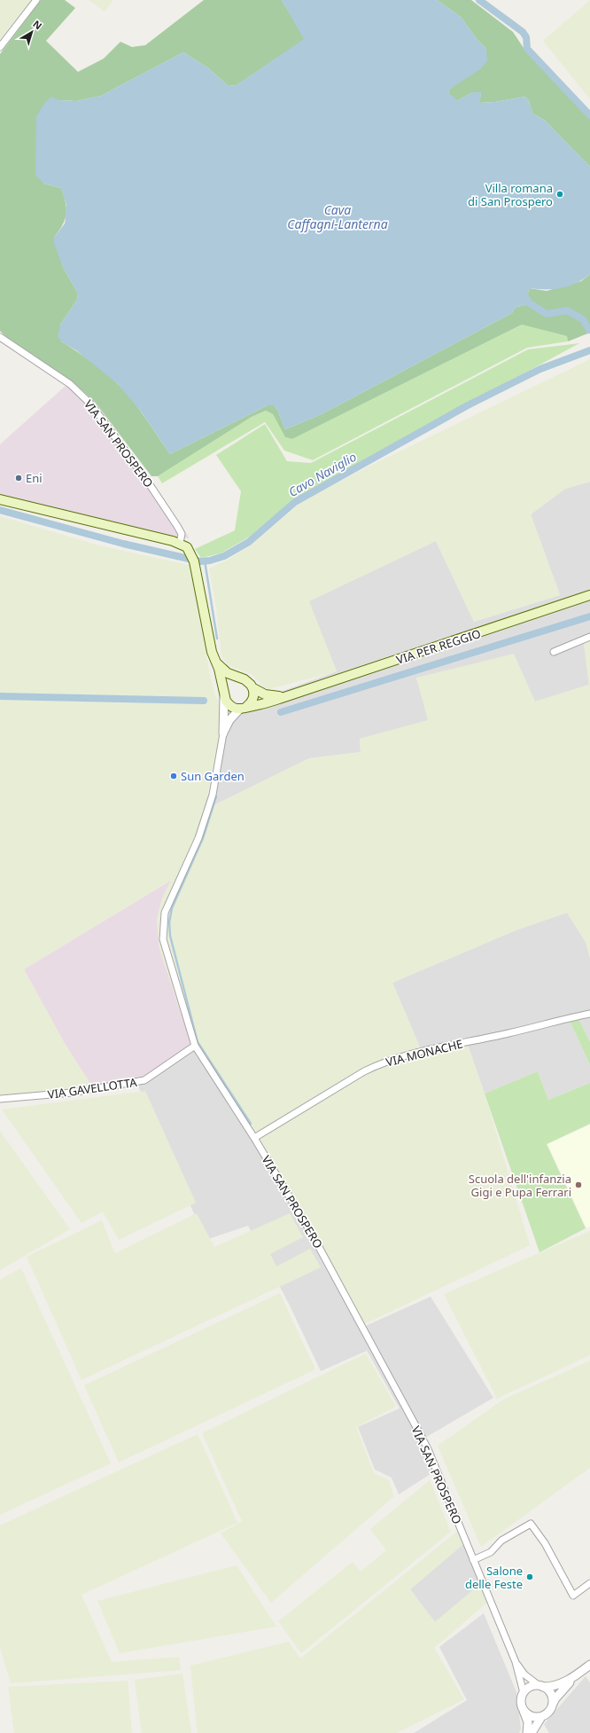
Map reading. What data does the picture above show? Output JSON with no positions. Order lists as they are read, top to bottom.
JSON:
{
  "streets": {
    "main road": ["VIA PER REGGIO"],
    "street": ["VIA SAN PROSPERO", "VIA MONACHE", "VIA GAVELLOTTA"]
  },
  "crossings": [
    ["VIA SAN PROSPERO", "VIA PER REGGIO"],
    ["VIA SAN PROSPERO", "VIA MONACHE"],
    ["VIA SAN PROSPERO", "VIA GAVELLOTTA"]
  ],
  "water": ["Cava Caffagni-Lanterna", "Cavo Naviglio"],
  "places": [
    "Villa romana di San Prospero",
    "Eni",
    "Sun Garden",
    "Scuola dell'infanzia Gigi e Pupa Ferrari",
    "Salone delle Feste"
  ],
  "north": "top right"
}
